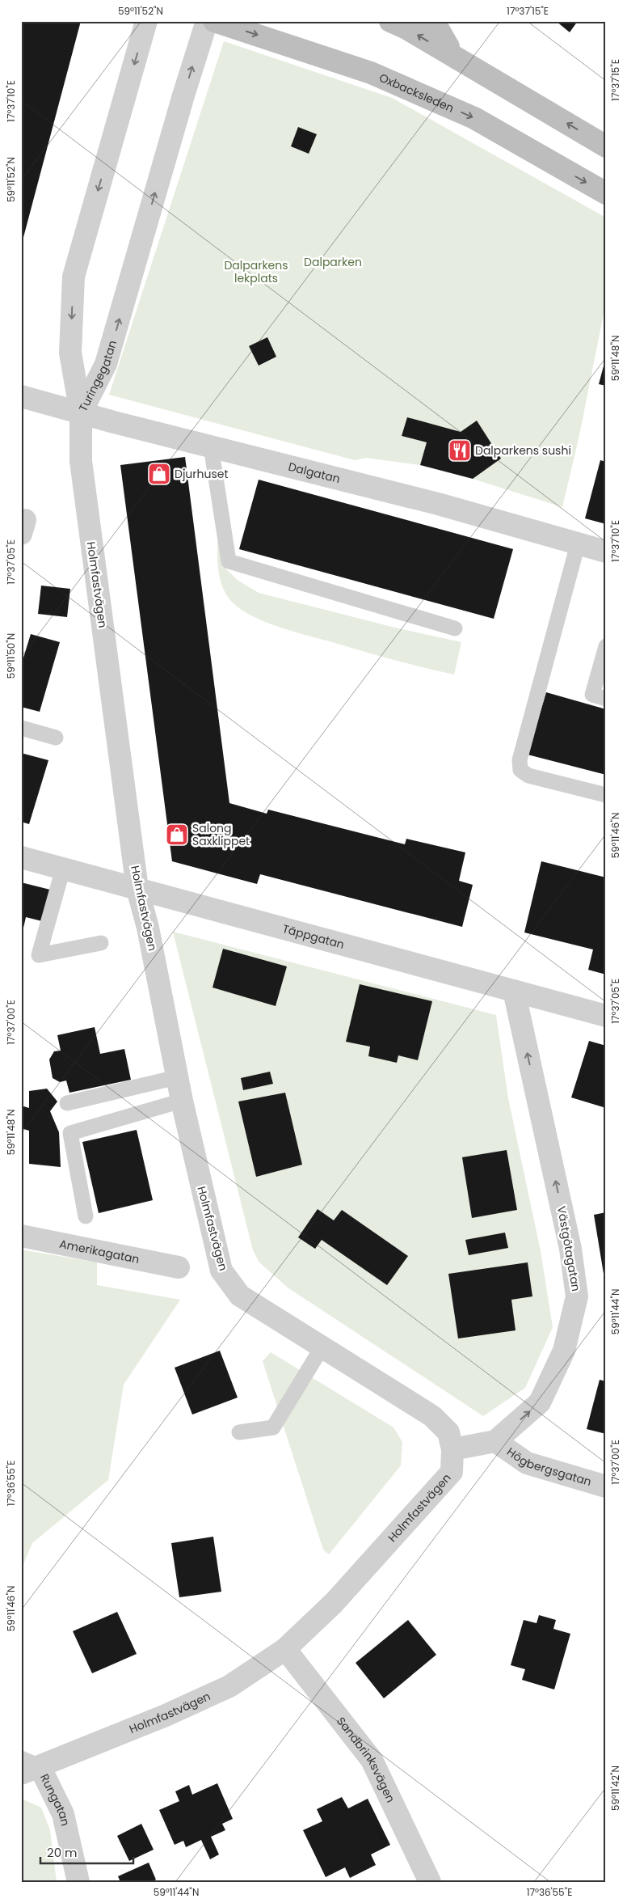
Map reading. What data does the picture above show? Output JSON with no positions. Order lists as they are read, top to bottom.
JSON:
{
  "streets": {
    "main road": ["Oxbacksleden"],
    "street": [
      "Turingegatan",
      "Dalgatan",
      "Holmfastvägen",
      "Täppgatan",
      "Västgötagatan",
      "Amerikagatan",
      "Högbergsgatan",
      "Sandbrinksvägen",
      "Rungatan"
    ]
  },
  "crossings": [
    ["Turingegatan", "Dalgatan"],
    ["Turingegatan", "Holmfastvägen"],
    ["Dalgatan", "Holmfastvägen"],
    ["Holmfastvägen", "Täppgatan"],
    ["Holmfastvägen", "Västgötagatan"],
    ["Holmfastvägen", "Sandbrinksvägen"],
    ["Holmfastvägen", "Rungatan"],
    ["Täppgatan", "Västgötagatan"],
    ["Västgötagatan", "Högbergsgatan"]
  ],
  "one_way": ["Västgötagatan"],
  "parks": ["Dalparken", "Dalparkens lekplats"],
  "places": {
    "restaurant": ["Dalparkens sushi"],
    "shop": ["Djurhuset", "Salong Saxklippet"]
  },
  "scale_bar": "20 m",
  "coordinates": [
    "59°11'52\"N",
    "17°37'15\"E",
    "17°37'10\"E",
    "59°11'48\"N",
    "17°37'05\"E",
    "59°11'50\"N",
    "59°11'46\"N",
    "17°37'00\"E",
    "59°11'44\"N",
    "17°36'55\"E",
    "59°11'42\"N"
  ]
}
